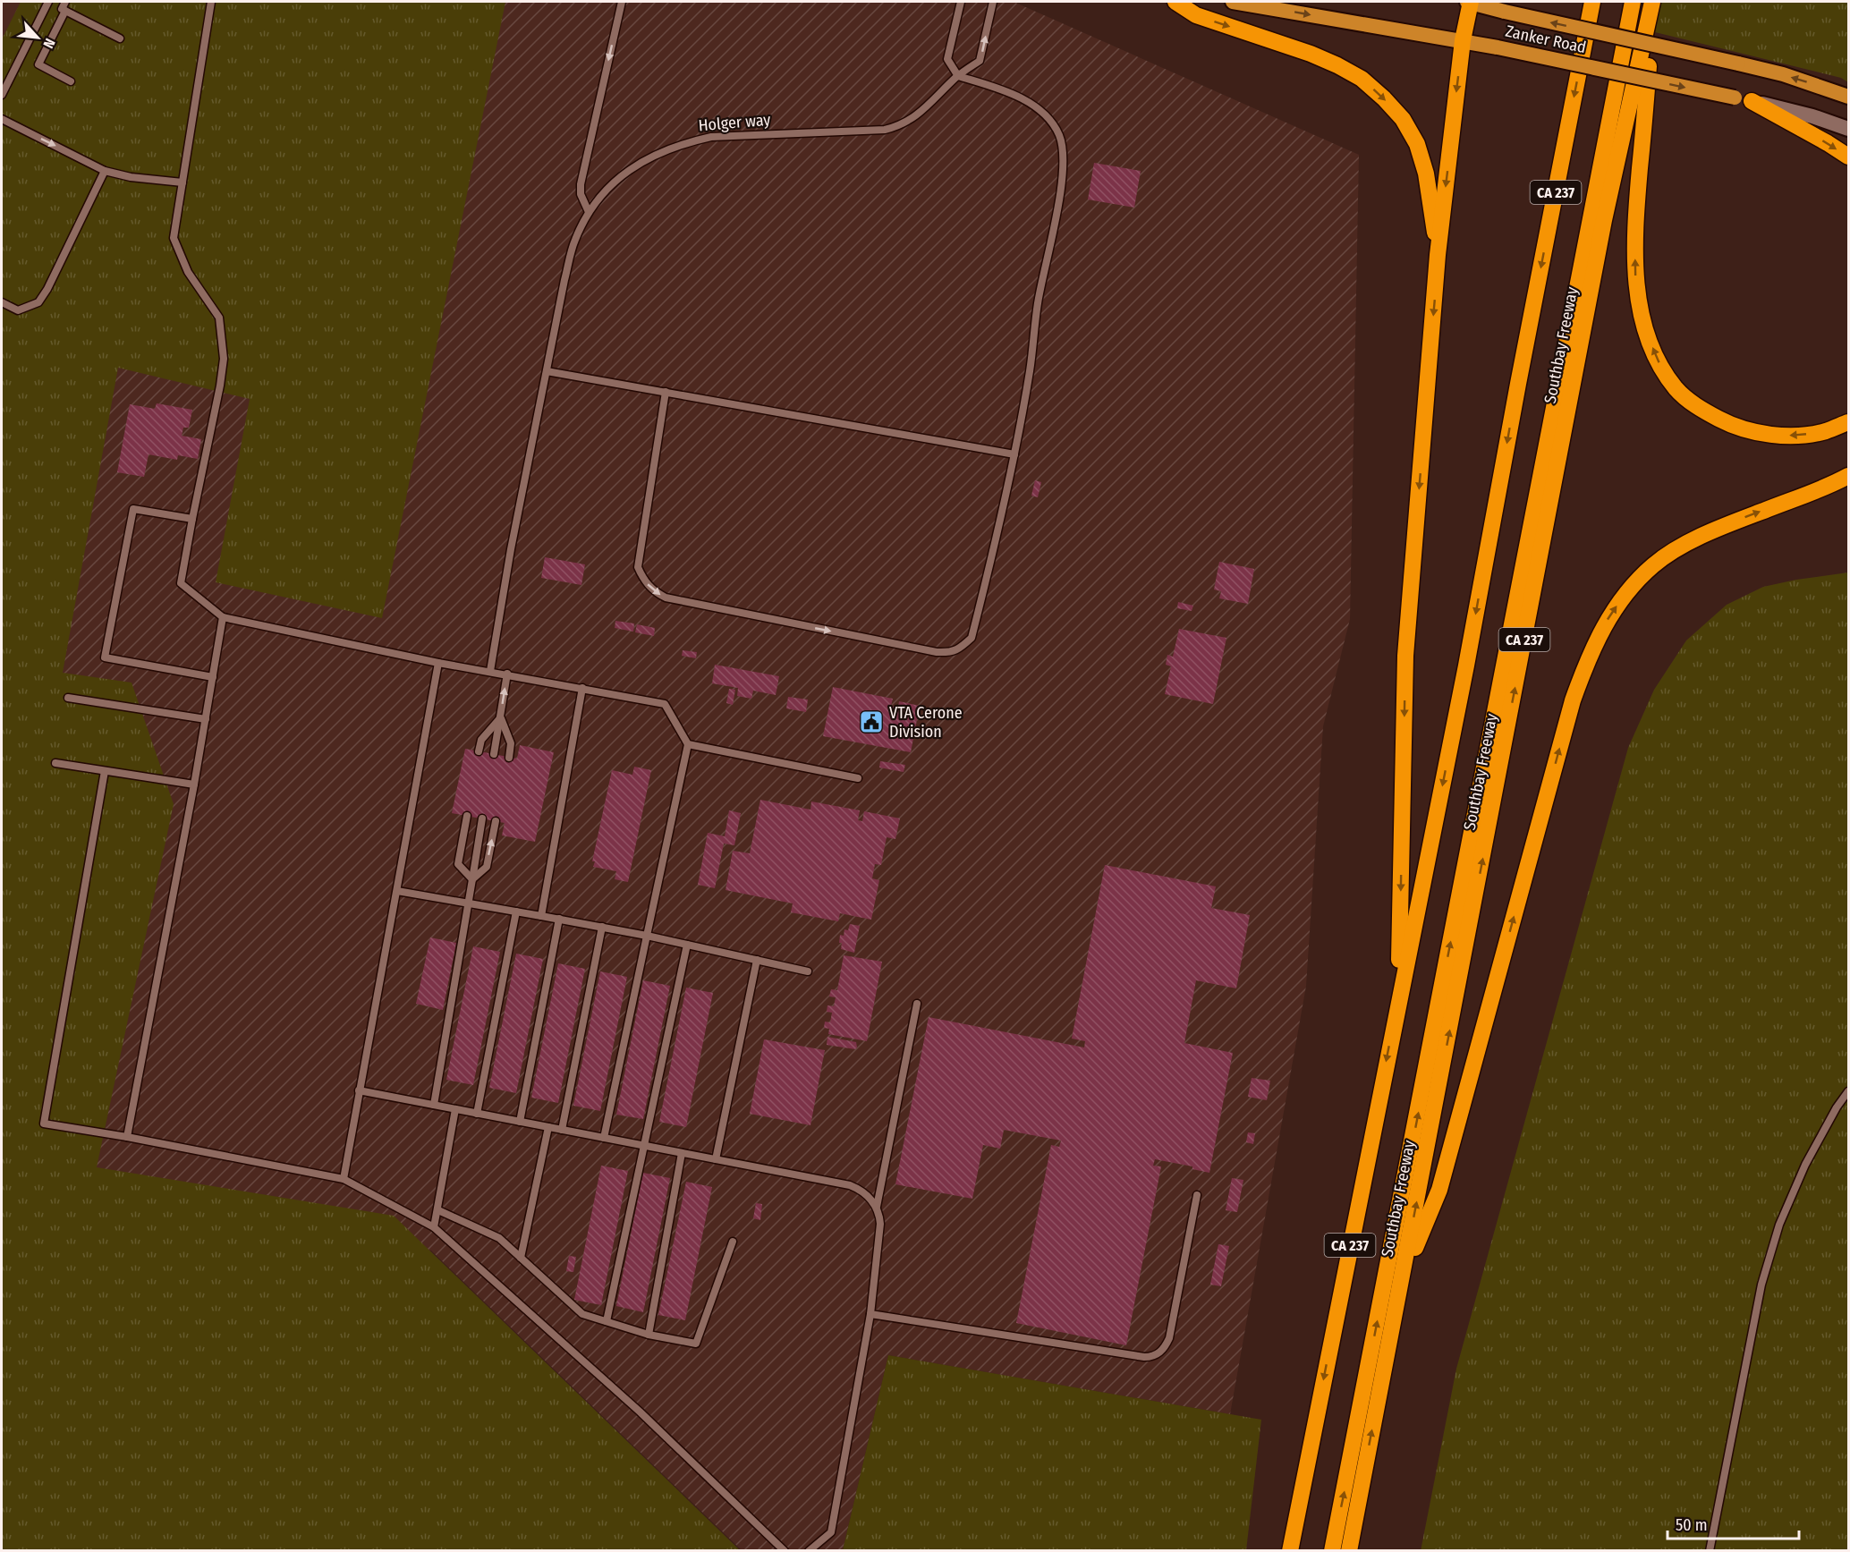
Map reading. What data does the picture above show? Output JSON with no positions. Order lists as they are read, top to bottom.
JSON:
{
  "streets": {
    "highway": ["CA 237", "Southbay Freeway"],
    "main road": ["Zanker Road"],
    "lane": ["Holger way"]
  },
  "places": {
    "public building": ["VTA Cerone Division"]
  },
  "scale_bar": "50 m",
  "north": "bottom right"
}
